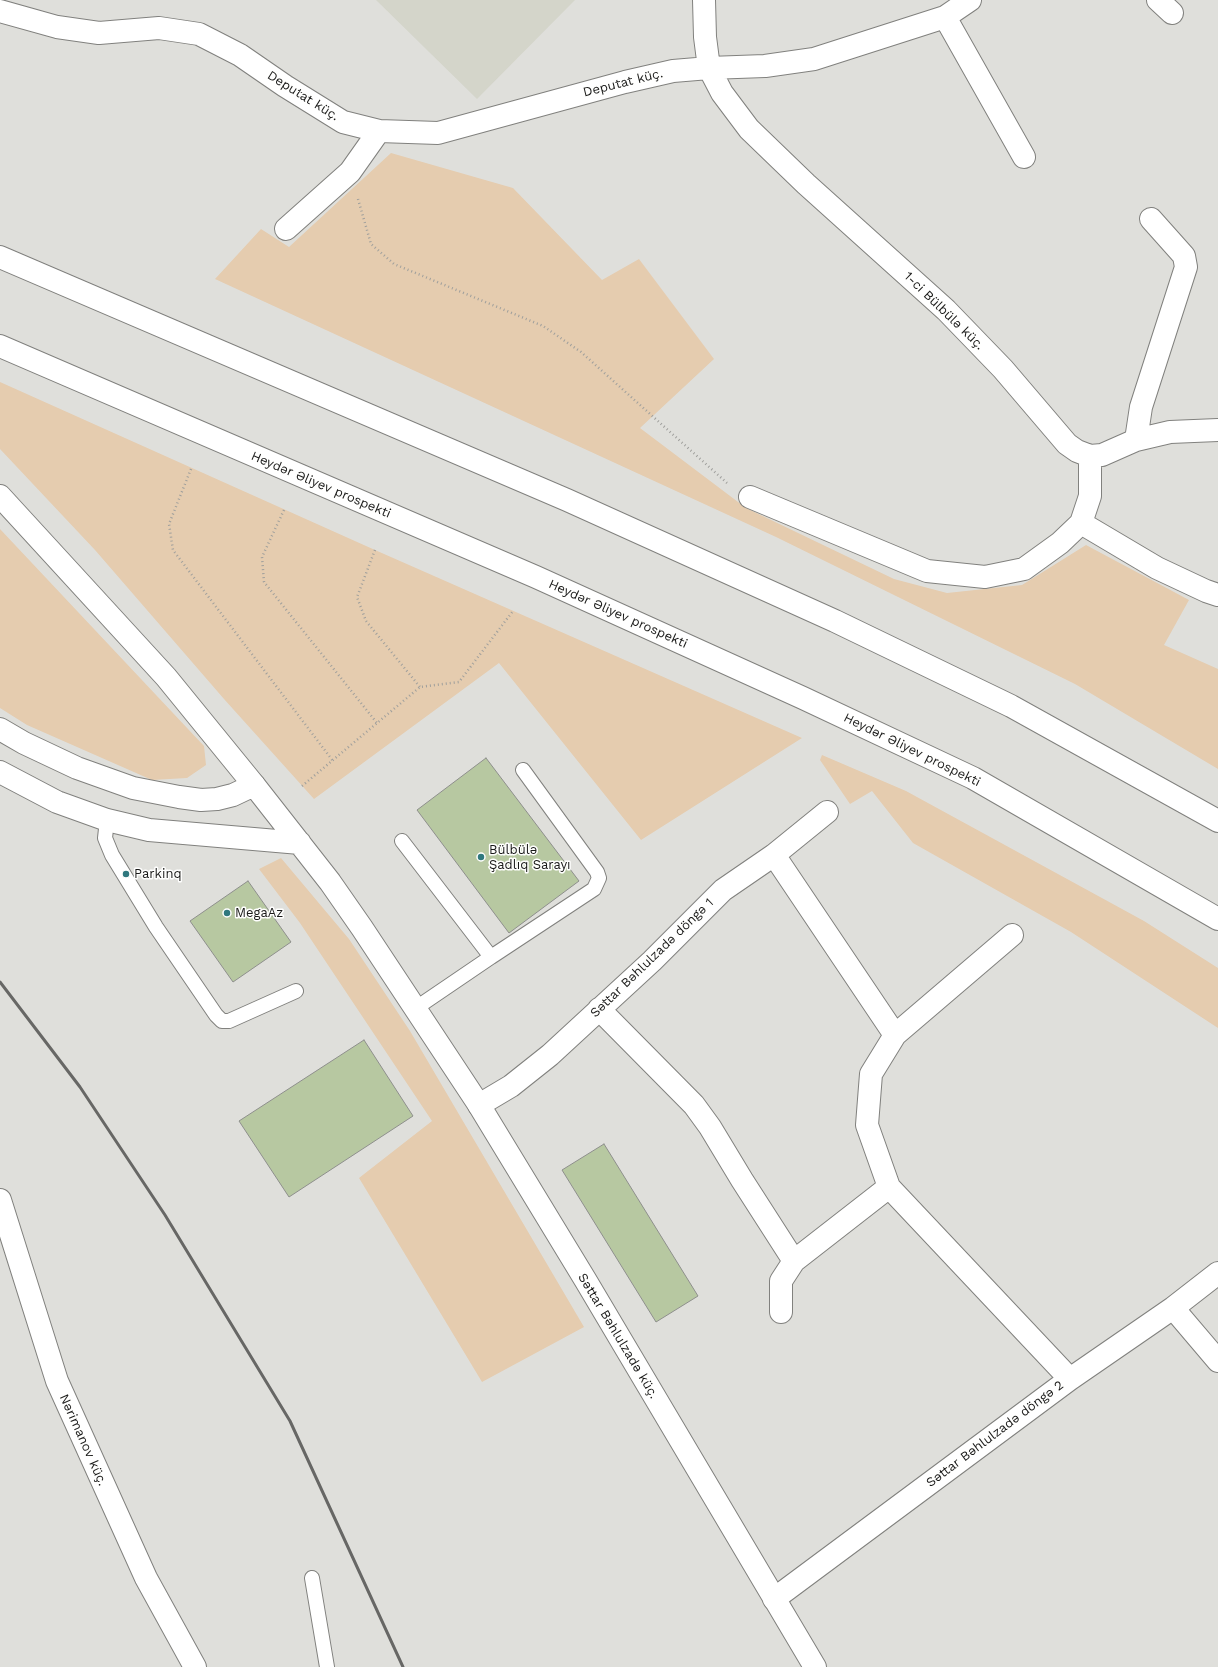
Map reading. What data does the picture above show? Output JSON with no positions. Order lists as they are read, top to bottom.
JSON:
{
  "streets": {
    "main road": [
      "Deputat küç.",
      "1-ci Bülbülə küç.",
      "Heydər Əliyev prospekti",
      "Səttar Bəhlulzadə döngə 1",
      "Səttar Bəhlulzadə küç.",
      "Səttar Bəhlulzadə döngə 2",
      "Nərimanov küç."
    ]
  },
  "crossings": [
    ["Deputat küç.", "1-ci Bülbülə küç."],
    ["Səttar Bəhlulzadə döngə 1", "Səttar Bəhlulzadə küç."],
    ["Səttar Bəhlulzadə küç.", "Səttar Bəhlulzadə döngə 2"]
  ],
  "places": ["Bülbülə Şadlıq Sarayı", "Parkinq", "MegaAz"]
}
